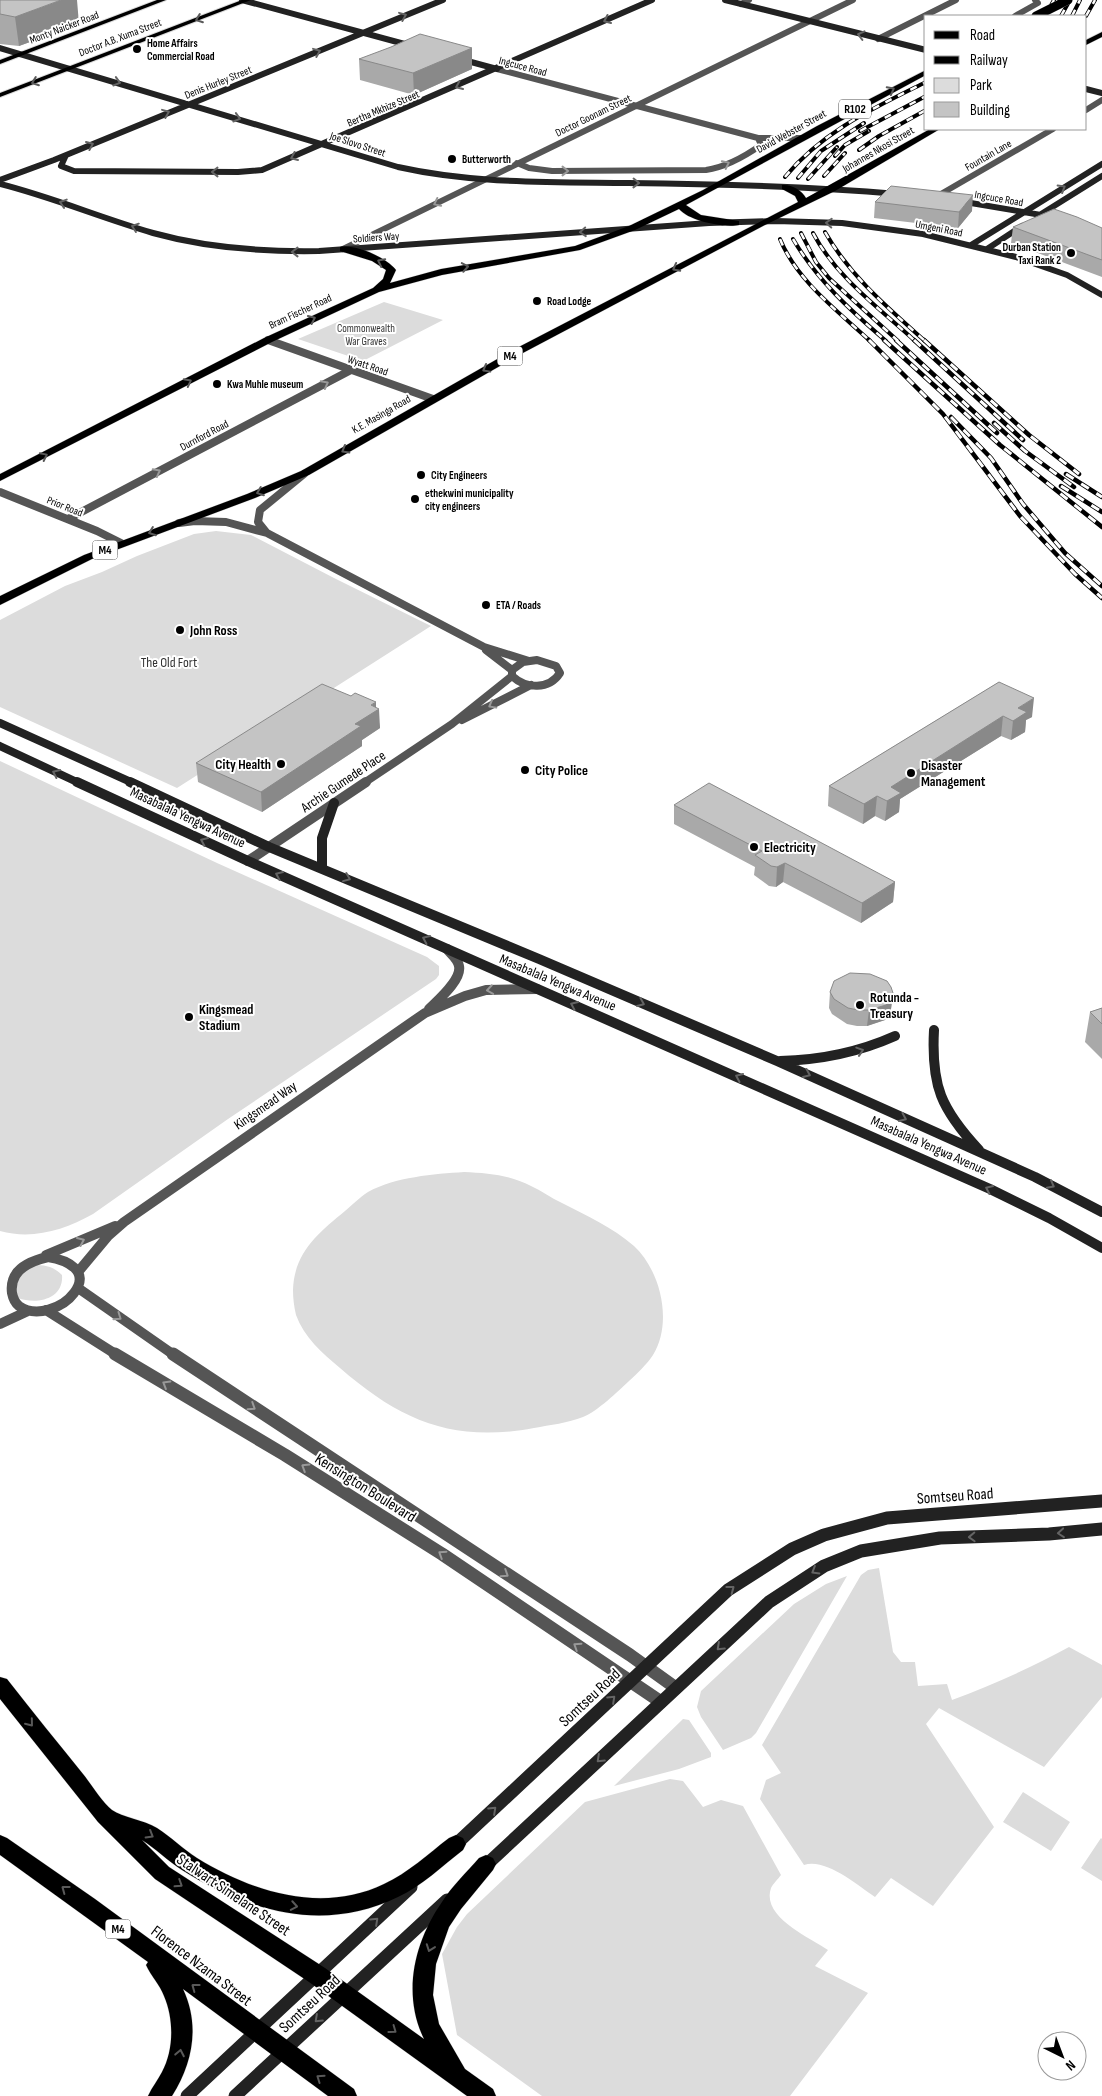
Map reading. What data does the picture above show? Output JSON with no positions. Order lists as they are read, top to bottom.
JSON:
{
  "streets": {
    "highway": [
      "R102",
      "David Webster Street",
      "Johannes Nkosi Street",
      "Bram Fischer Road",
      "M4",
      "K.E. Masinga Road",
      "Stalwart Simelane Street",
      "Florence Nzama Street"
    ],
    "main road": [
      "Monty Naicker Road",
      "Doctor A.B. Xuma Street",
      "Ingcuce Road",
      "Denis Hurley Street",
      "Bertha Mkhize Street",
      "Joe Slovo Street",
      "Umgeni Road",
      "Soldiers Way",
      "Masabalala Yengwa Avenue",
      "Somtseu Road"
    ],
    "street": [
      "Doctor Goonam Street",
      "Fountain Lane",
      "Wyatt Road",
      "Durnford Road",
      "Prior Road",
      "Archie Gumede Place",
      "Kingsmead Way",
      "Kensington Boulevard"
    ]
  },
  "crossings": [
    ["Monty Naicker Road", "Joe Slovo Street"],
    ["Doctor A.B. Xuma Street", "Joe Slovo Street"],
    ["Ingcuce Road", "Bertha Mkhize Street"],
    ["Ingcuce Road", "Doctor Goonam Street"],
    ["Ingcuce Road", "David Webster Street"],
    ["Ingcuce Road", "Fountain Lane"],
    ["Denis Hurley Street", "Bertha Mkhize Street"],
    ["Denis Hurley Street", "Joe Slovo Street"],
    ["Bertha Mkhize Street", "Joe Slovo Street"],
    ["R102", "David Webster Street"],
    ["R102", "Joe Slovo Street"],
    ["R102", "Soldiers Way"],
    ["R102", "Bram Fischer Road"],
    ["Doctor Goonam Street", "Joe Slovo Street"],
    ["Doctor Goonam Street", "Soldiers Way"],
    ["David Webster Street", "Joe Slovo Street"],
    ["Joe Slovo Street", "Johannes Nkosi Street"],
    ["Johannes Nkosi Street", "K.E. Masinga Road"],
    ["Umgeni Road", "Soldiers Way"],
    ["Umgeni Road", "K.E. Masinga Road"],
    ["Soldiers Way", "Bram Fischer Road"],
    ["Soldiers Way", "K.E. Masinga Road"],
    ["Bram Fischer Road", "Wyatt Road"],
    ["M4", "Somtseu Road"],
    ["M4", "Florence Nzama Street"],
    ["Wyatt Road", "K.E. Masinga Road"],
    ["Wyatt Road", "Durnford Road"],
    ["K.E. Masinga Road", "Prior Road"],
    ["Durnford Road", "Prior Road"],
    ["Archie Gumede Place", "Masabalala Yengwa Avenue"],
    ["Masabalala Yengwa Avenue", "Kingsmead Way"],
    ["Kingsmead Way", "Kensington Boulevard"],
    ["Kensington Boulevard", "Somtseu Road"],
    ["Somtseu Road", "Stalwart Simelane Street"],
    ["Somtseu Road", "Florence Nzama Street"]
  ],
  "one_way": [
    "Doctor A.B. Xuma Street",
    "Denis Hurley Street",
    "Bertha Mkhize Street",
    "David Webster Street",
    "Joe Slovo Street",
    "Soldiers Way",
    "Bram Fischer Road",
    "K.E. Masinga Road",
    "Durnford Road",
    "Stalwart Simelane Street",
    "Florence Nzama Street"
  ],
  "parks": ["Commonwealth War Graves", "The Old Fort"],
  "places": [
    "Home Affairs Commercial Road",
    "Butterworth",
    "Durban Station Taxi Rank 2",
    "Road Lodge",
    "Kwa Muhle museum",
    "City Engineers",
    "ethekwini municipality city engineers",
    "ETA / Roads",
    "John Ross",
    "City Health",
    "City Police",
    "Disaster Management",
    "Electricity",
    "Rotunda - Treasury",
    "Kingsmead Stadium"
  ],
  "legend": [
    "Road",
    "Railway",
    "Park",
    "Building"
  ],
  "north": "bottom right"
}
